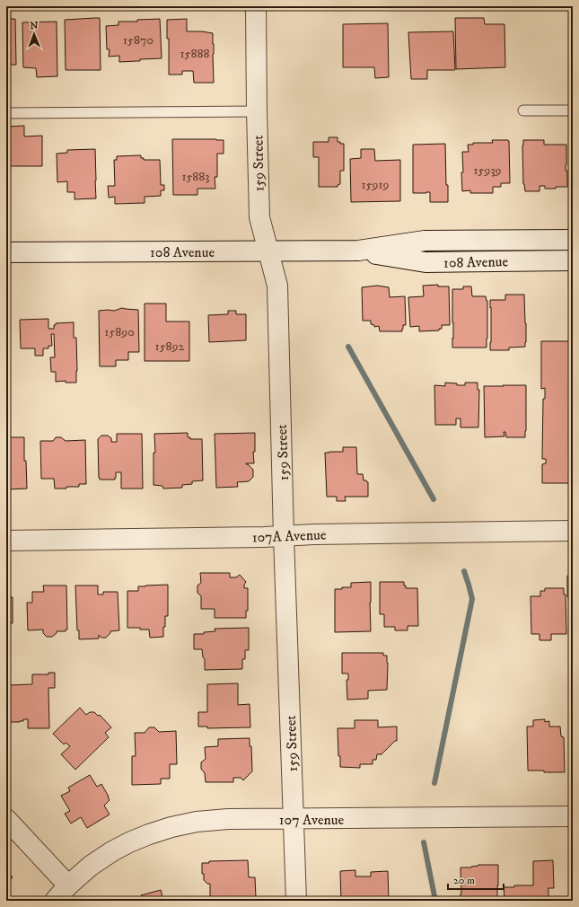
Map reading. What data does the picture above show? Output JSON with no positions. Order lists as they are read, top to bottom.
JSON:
{
  "streets": {
    "street": [
      "159 Street",
      "108 Avenue",
      "107A Avenue",
      "107 Avenue"
    ]
  },
  "crossings": [
    ["159 Street", "108 Avenue"],
    ["159 Street", "107A Avenue"],
    ["159 Street", "107 Avenue"]
  ],
  "house_numbers": [
    "15870",
    "15888",
    "15939",
    "15883",
    "15919",
    "15890",
    "15892"
  ],
  "scale_bar": "20 m",
  "north": "top"
}
